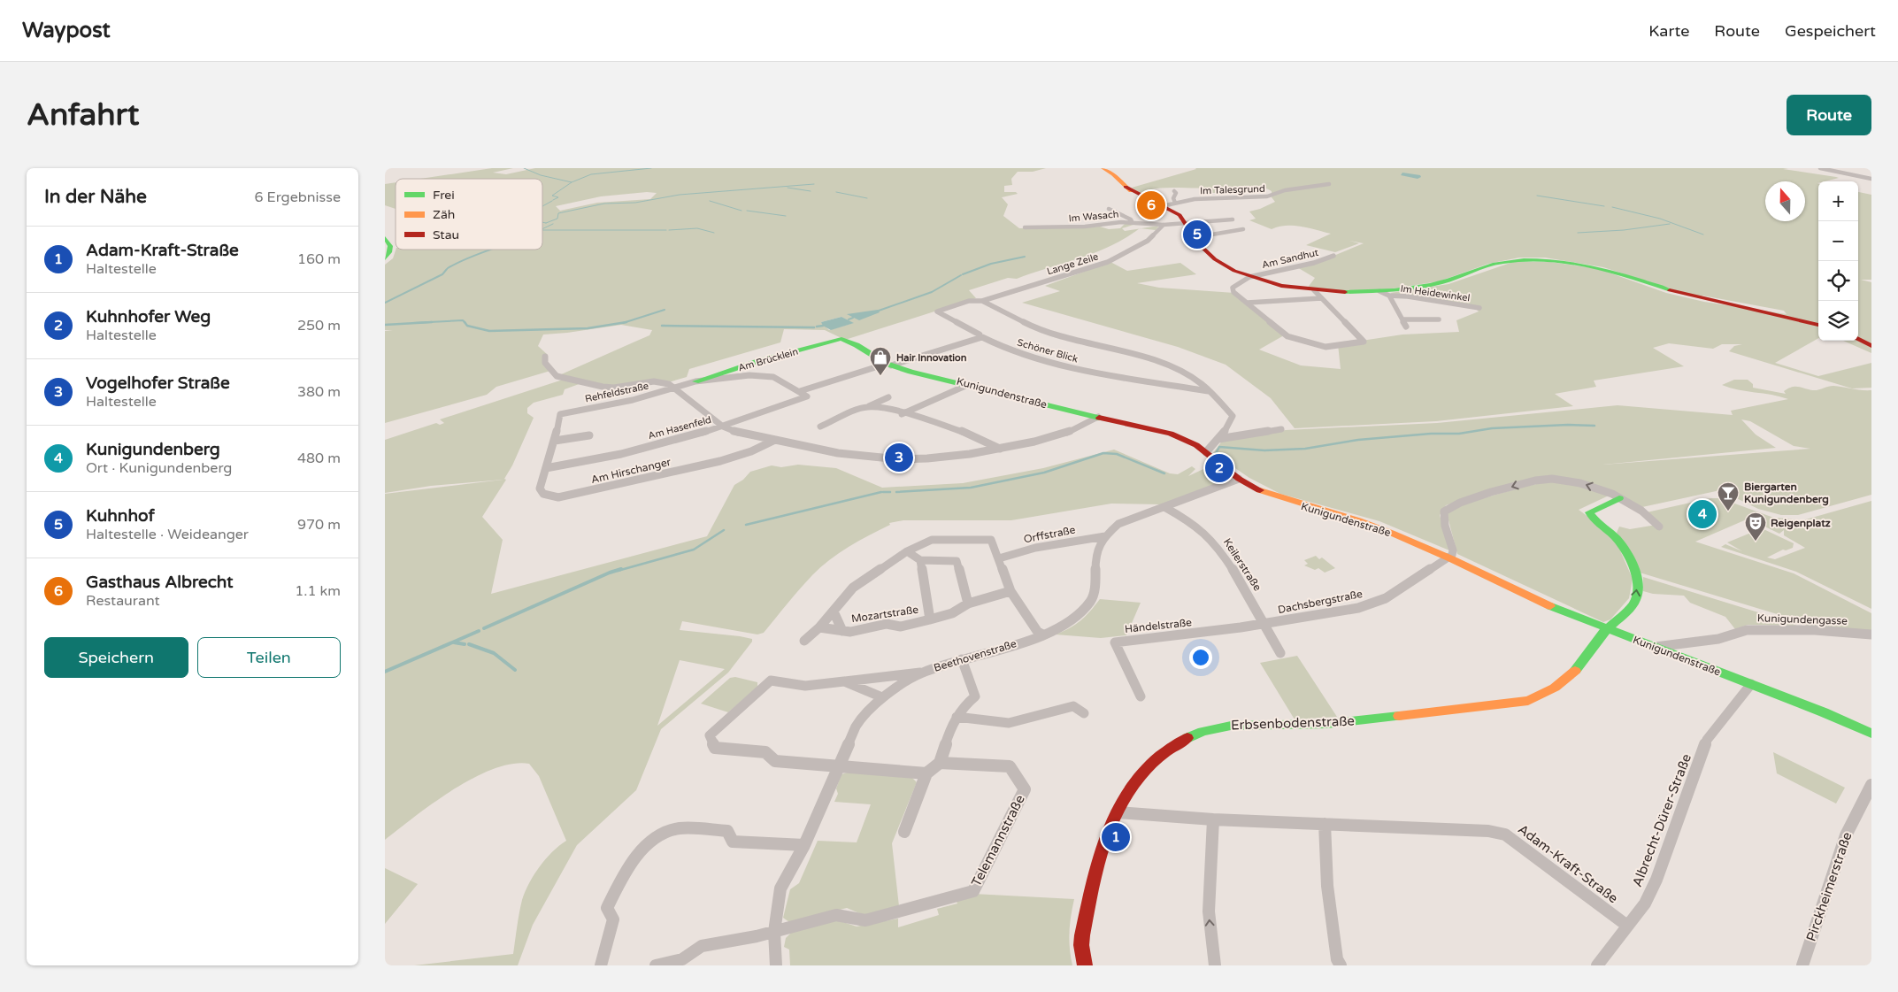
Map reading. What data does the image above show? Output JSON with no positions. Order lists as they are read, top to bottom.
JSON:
{
  "streets": {
    "street": [
      "Im Talesgrund",
      "Im Wasach",
      "Am Sandhut",
      "Lange Zeile",
      "Im Heidewinkel",
      "Schöner Blick",
      "Am Brücklein",
      "Rehfeldstraße",
      "Kunigundenstraße",
      "Am Hasenfeld",
      "Am Hirschanger",
      "Orffstraße",
      "Keilerstraße",
      "Dachsbergstraße",
      "Mozartstraße",
      "Kunigundengasse",
      "Händelstraße",
      "Beethovenstraße",
      "Erbsenbodenstraße",
      "Albrecht-Dürer-Straße",
      "Telemannstraße",
      "Adam-Kraft-Straße",
      "Pirckheimerstraße"
    ]
  },
  "crossings": [
    ["Im Wasach", "Lange Zeile"],
    ["Lange Zeile", "Schöner Blick"],
    ["Am Brücklein", "Rehfeldstraße"],
    ["Am Brücklein", "Kunigundenstraße"],
    ["Rehfeldstraße", "Am Hasenfeld"],
    ["Rehfeldstraße", "Am Hirschanger"],
    ["Kunigundenstraße", "Dachsbergstraße"],
    ["Kunigundenstraße", "Kunigundengasse"],
    ["Kunigundenstraße", "Beethovenstraße"],
    ["Kunigundenstraße", "Erbsenbodenstraße"],
    ["Kunigundenstraße", "Albrecht-Dürer-Straße"],
    ["Am Hasenfeld", "Am Hirschanger"],
    ["Orffstraße", "Mozartstraße"],
    ["Orffstraße", "Beethovenstraße"],
    ["Keilerstraße", "Dachsbergstraße"],
    ["Keilerstraße", "Händelstraße"],
    ["Keilerstraße", "Beethovenstraße"],
    ["Dachsbergstraße", "Händelstraße"],
    ["Beethovenstraße", "Telemannstraße"],
    ["Erbsenbodenstraße", "Adam-Kraft-Straße"],
    ["Albrecht-Dürer-Straße", "Adam-Kraft-Straße"]
  ],
  "places": {
    "shop": ["Hair Innovation"],
    "bar": ["Biergarten Kunigundenberg"],
    "theatre": ["Reigenplatz"]
  },
  "legend": ["Frei", "Zäh", "Stau"],
  "north": "top",
  "page": {
    "header": "Waypost",
    "nav": ["Karte", "Route", "Gespeichert"],
    "buttons": [
      "Route",
      ["Speichern", "Teilen"]
    ],
    "title": "Anfahrt",
    "heading": ["In der Nähe", "6 Ergebnisse"],
    "map_buttons": ["+", "−"],
    "pins": [
      "6",
      "5",
      "3",
      "2",
      "4",
      "1"
    ],
    "list": [
      {
        "mark": "1",
        "name": "Adam-Kraft-Straße",
        "note": "Haltestelle",
        "value": "160 m"
      },
      {
        "mark": "2",
        "name": "Kuhnhofer Weg",
        "note": "Haltestelle",
        "value": "250 m"
      },
      {
        "mark": "3",
        "name": "Vogelhofer Straße",
        "note": "Haltestelle",
        "value": "380 m"
      },
      {
        "mark": "4",
        "name": "Kunigundenberg",
        "note": "Ort · Kunigundenberg",
        "value": "480 m"
      },
      {
        "mark": "5",
        "name": "Kuhnhof",
        "note": "Haltestelle · Weideanger",
        "value": "970 m"
      },
      {
        "mark": "6",
        "name": "Gasthaus Albrecht",
        "note": "Restaurant",
        "value": "1.1 km"
      }
    ]
  }
}
